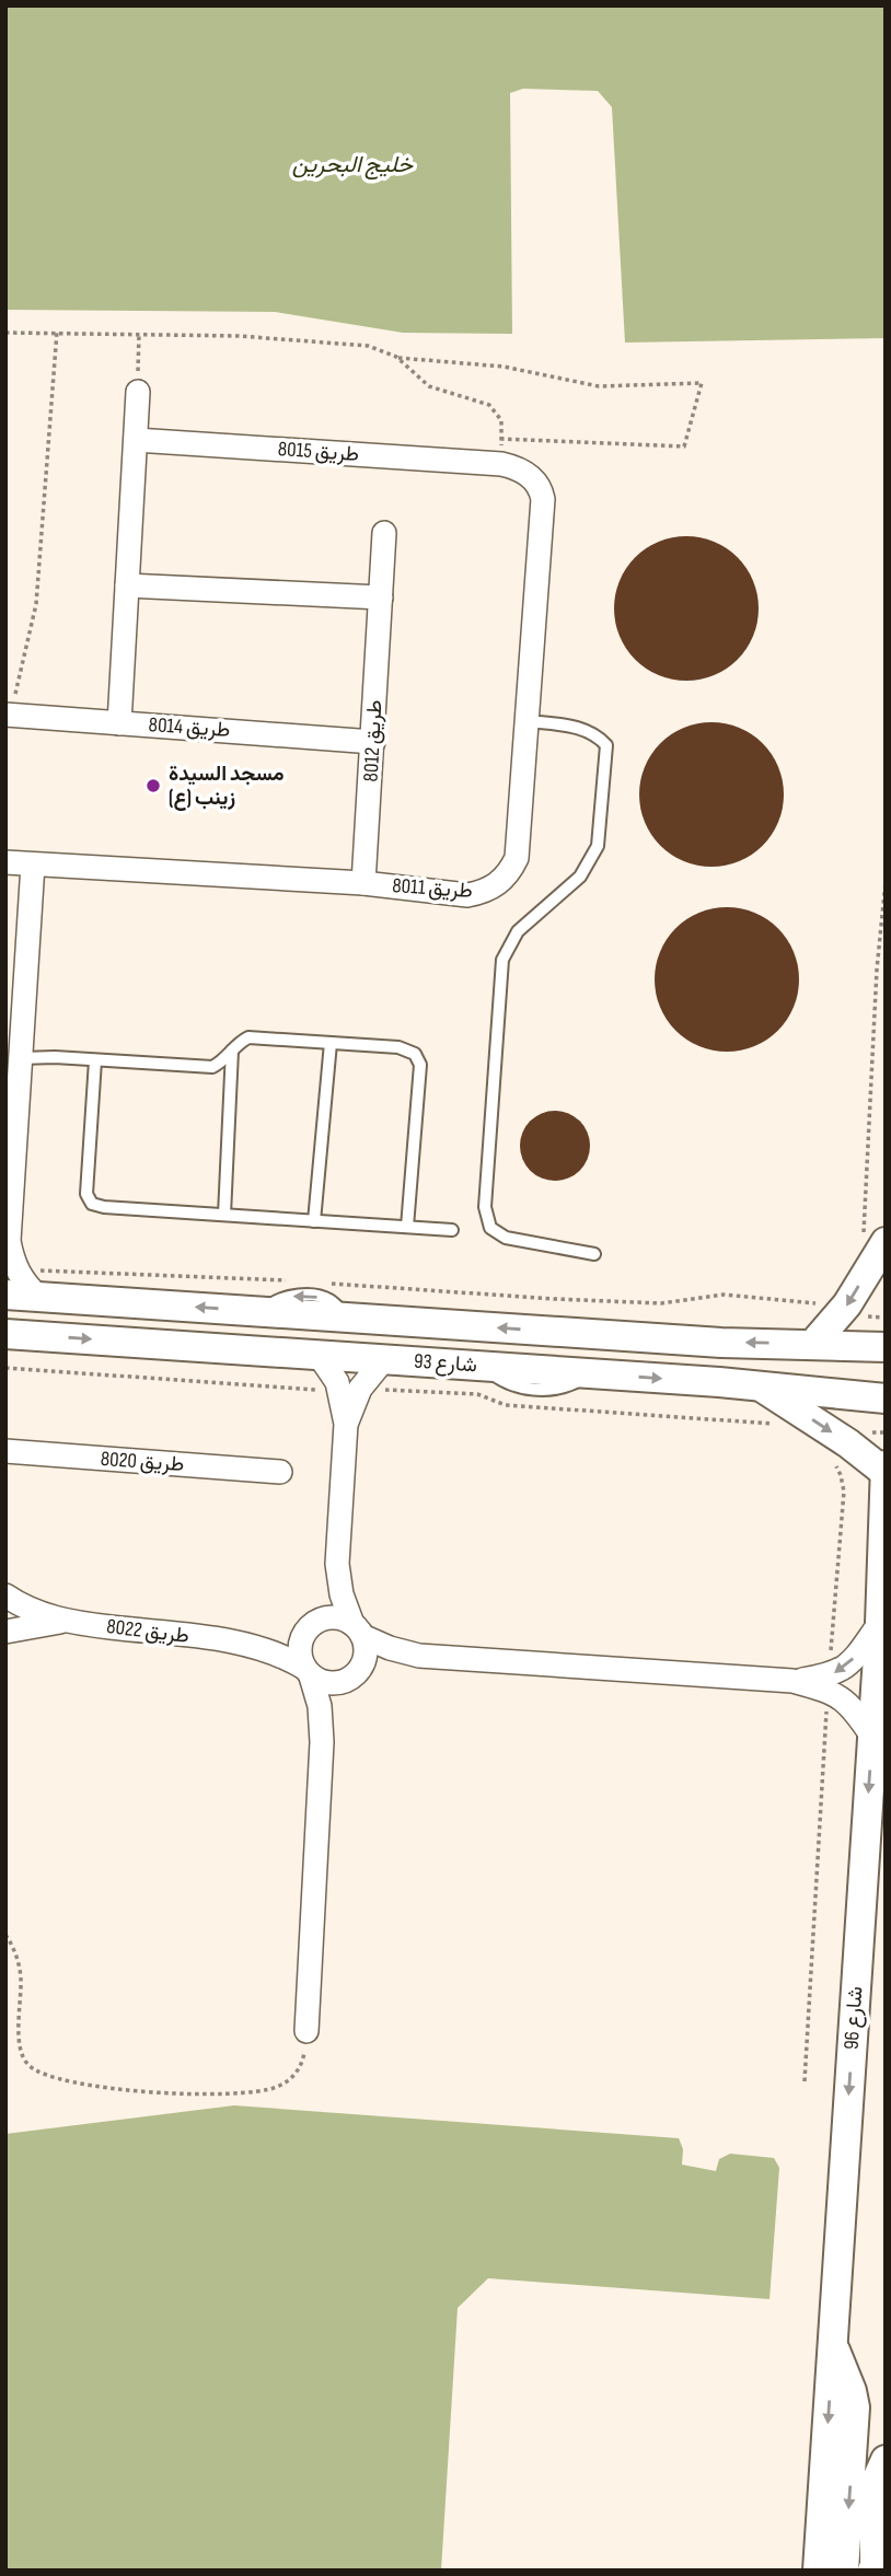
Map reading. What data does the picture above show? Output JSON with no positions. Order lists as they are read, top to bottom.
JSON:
{
  "streets": {
    "street": [
      "طريق 8015",
      "طريق 8014",
      "طريق 8012",
      "طريق 8011",
      "شارع 93",
      "طريق 8020",
      "طريق 8022",
      "شارع 96"
    ]
  },
  "crossings": [
    ["طريق 8015", "طريق 8011"],
    ["طريق 8014", "طريق 8012"],
    ["طريق 8012", "طريق 8011"]
  ],
  "water": ["خليج البحرين"],
  "places": ["مسجد السيدة زينب (ع)"]
}
